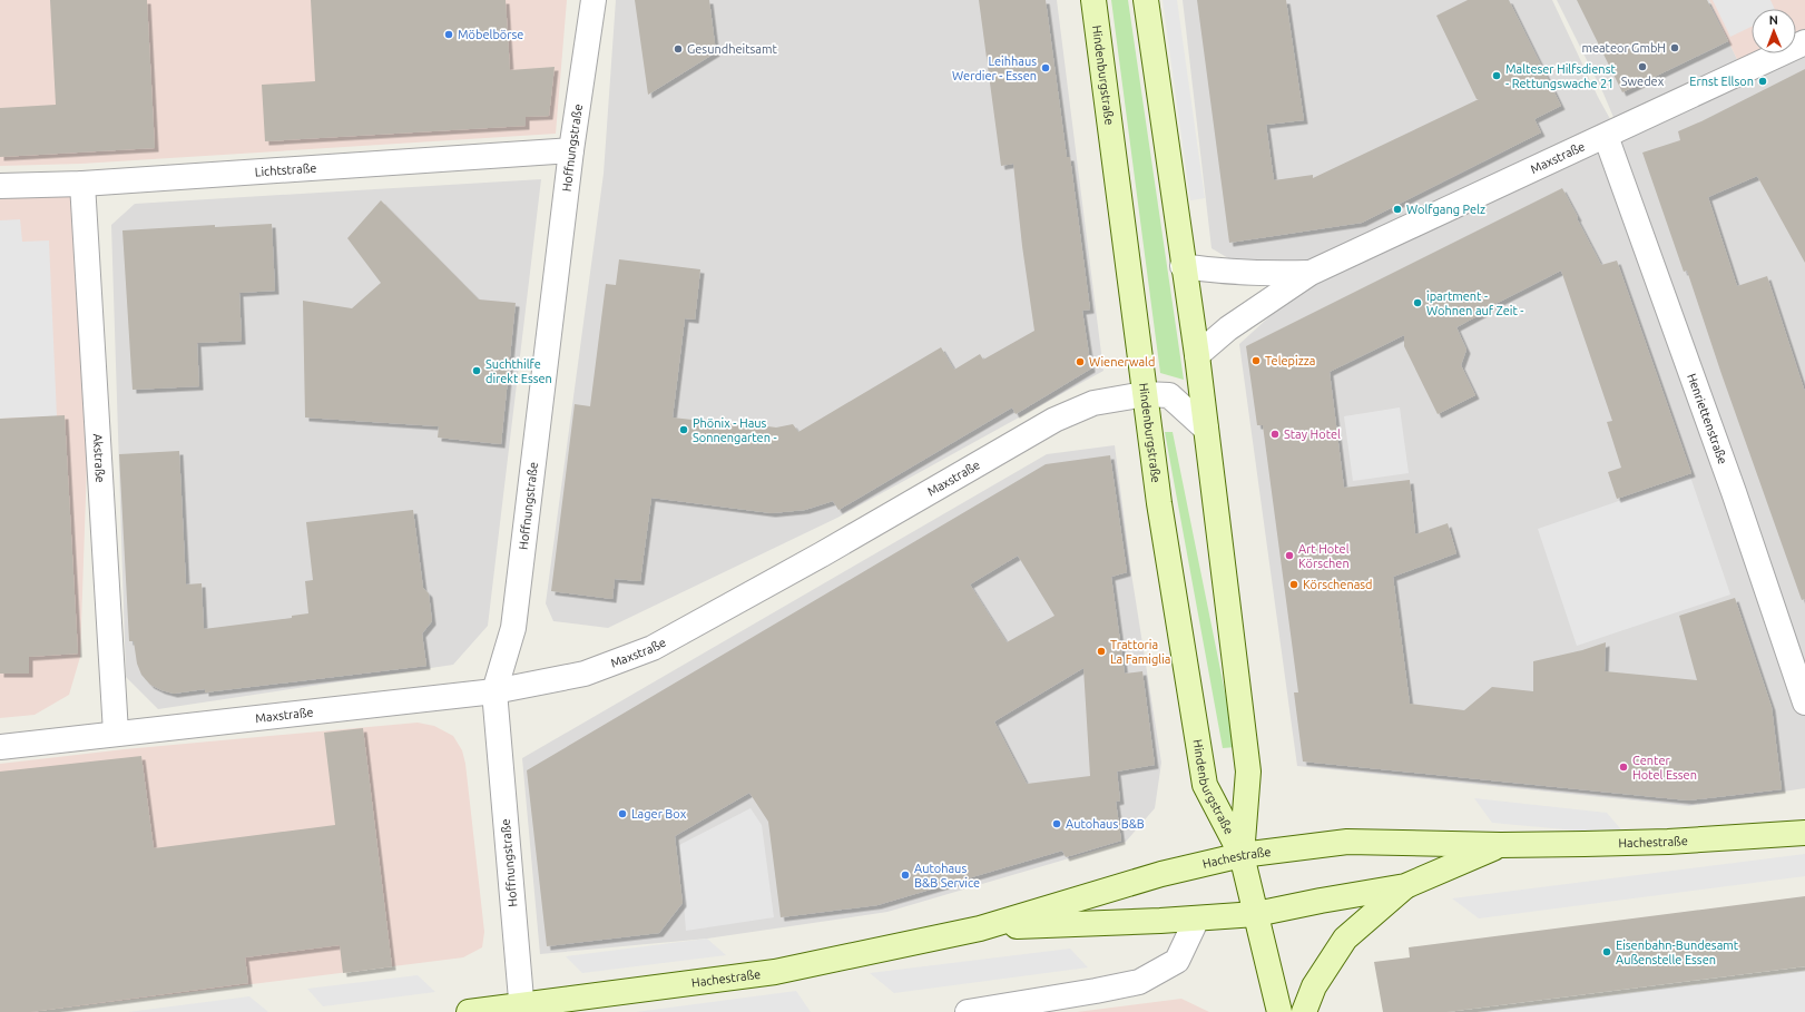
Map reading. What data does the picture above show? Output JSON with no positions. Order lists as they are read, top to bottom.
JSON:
{
  "streets": {
    "street": [
      "Hindenburgstraße",
      "Hoffnungstraße",
      "Maxstraße",
      "Lichtstraße",
      "Henriettenstraße",
      "Akstraße",
      "Hachestraße"
    ]
  },
  "crossings": [
    ["Hindenburgstraße", "Maxstraße"],
    ["Hindenburgstraße", "Hachestraße"],
    ["Hoffnungstraße", "Maxstraße"],
    ["Hoffnungstraße", "Lichtstraße"],
    ["Hoffnungstraße", "Hachestraße"],
    ["Maxstraße", "Henriettenstraße"],
    ["Maxstraße", "Akstraße"],
    ["Lichtstraße", "Akstraße"]
  ],
  "places": [
    "Möbelbörse",
    "meateor GmbH",
    "Gesundheitsamt",
    "Swedex",
    "Leihhaus Werdier - Essen",
    "Malteser Hilfsdienst - Rettungswache 21",
    "Ernst Ellson",
    "Wolfgang Pelz",
    "ipartment - Wohnen auf Zeit -",
    "Telepizza",
    "Wienerwald",
    "Suchthilfe direkt Essen",
    "Phönix - Haus Sonnengarten -",
    "Stay Hotel",
    "Art Hotel Körschen",
    "Körschenasd",
    "Trattoria La Famiglia",
    "Center Hotel Essen",
    "Lager Box",
    "Autohaus B&B",
    "Autohaus B&B Service",
    "Eisenbahn-Bundesamt Außenstelle Essen"
  ],
  "north": "top"
}
